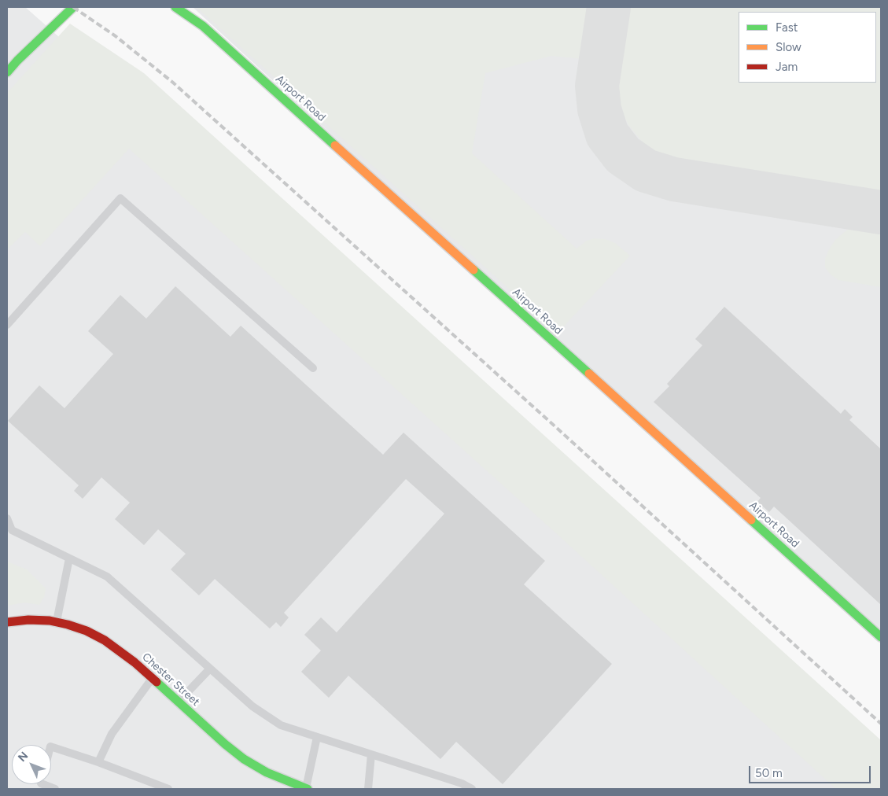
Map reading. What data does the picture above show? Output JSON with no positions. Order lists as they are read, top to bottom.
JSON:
{
  "streets": {
    "street": ["Airport Road", "Chester Street"]
  },
  "legend": ["Fast", "Slow", "Jam"],
  "scale_bar": "50 m",
  "north": "top left"
}
